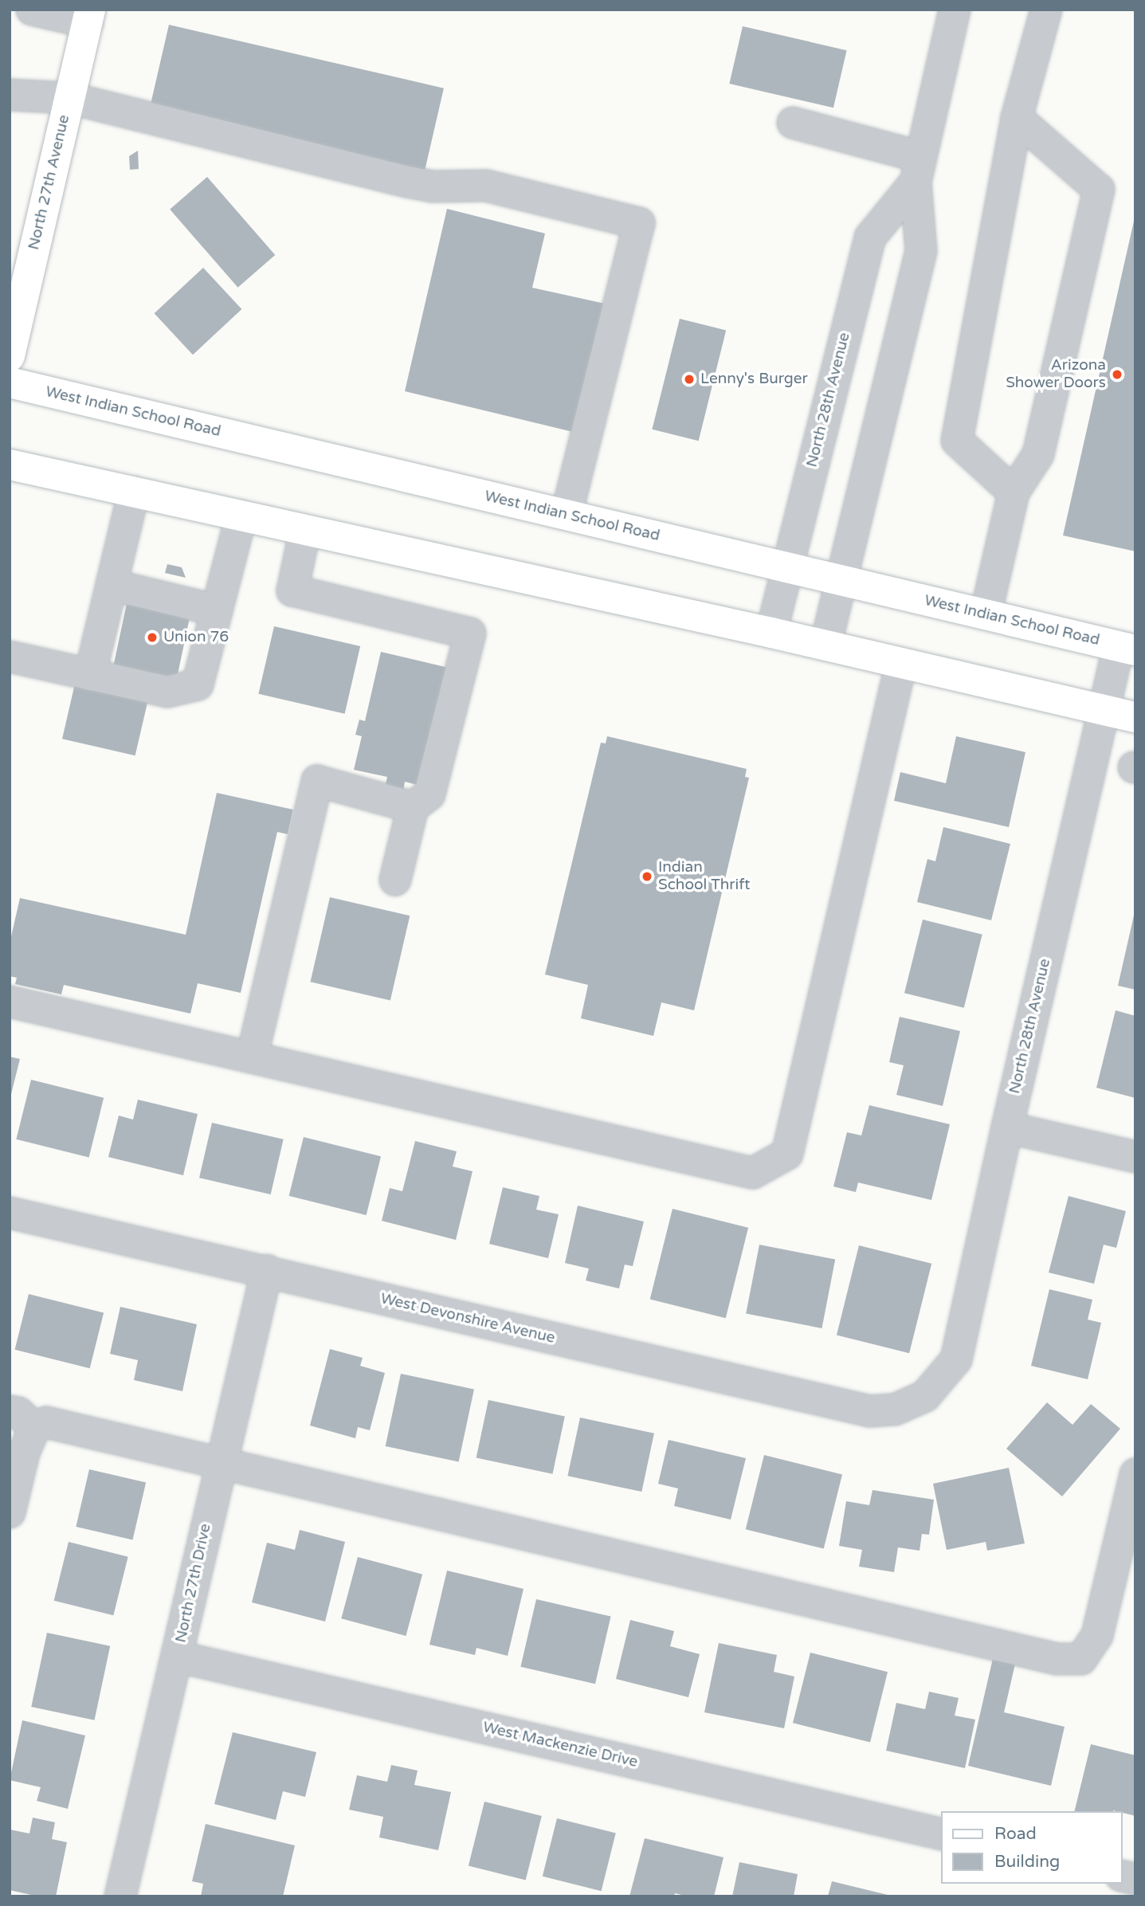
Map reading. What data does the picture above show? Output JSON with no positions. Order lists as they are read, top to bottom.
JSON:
{
  "streets": {
    "main road": ["North 27th Avenue", "West Indian School Road"],
    "street": [
      "North 28th Avenue",
      "West Devonshire Avenue",
      "North 27th Drive",
      "West Mackenzie Drive"
    ]
  },
  "crossings": [
    ["North 28th Avenue", "West Indian School Road"],
    ["North 28th Avenue", "West Devonshire Avenue"],
    ["West Devonshire Avenue", "North 27th Drive"],
    ["North 27th Drive", "West Mackenzie Drive"]
  ],
  "places": [
    "Arizona Shower Doors",
    "Lenny's Burger",
    "Union 76",
    "Indian School Thrift"
  ],
  "legend": ["Road", "Building"]
}
